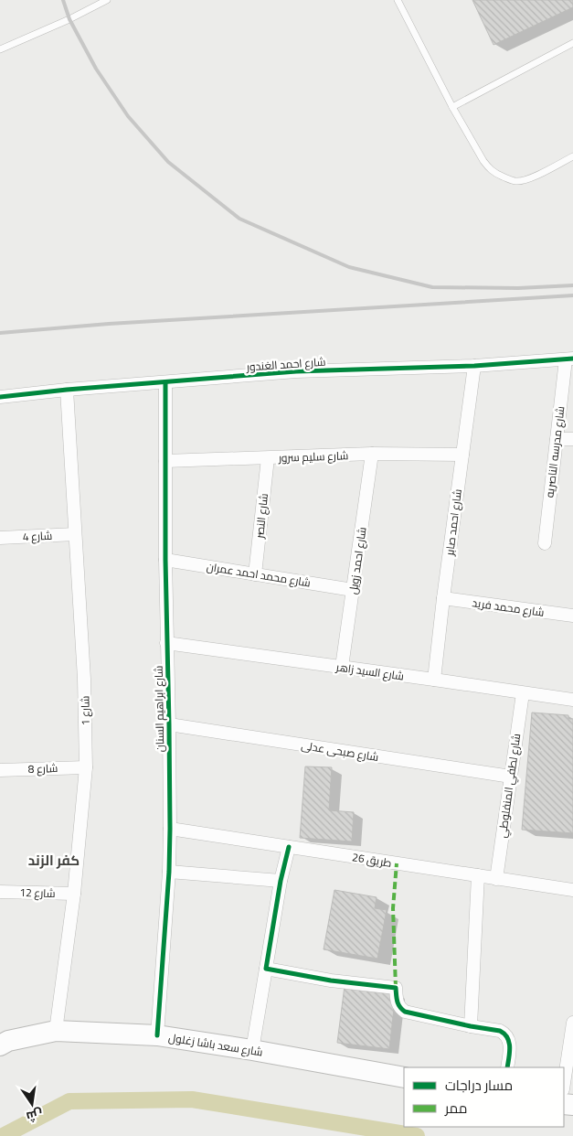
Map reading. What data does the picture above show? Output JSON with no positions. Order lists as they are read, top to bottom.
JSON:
{
  "streets": {
    "highway": ["شارع سعد باشا زغلول"],
    "street": [
      "شارع احمد الغندور",
      "شارع مدرسه الناصريه",
      "شارع سليم سرور",
      "شارع النصر",
      "شارع احمد صابر",
      "شارع 4",
      "شارع احمد زويل",
      "شارع محمد احمد عمران",
      "شارع محمد فريد",
      "شارع السيد زاهر",
      "شارع ابراهيم السنان",
      "شارع 1",
      "شارع صبحى عدلى",
      "شارع 8",
      "شارع لطفي المنفلوطي",
      "طريق 26",
      "شارع 12"
    ]
  },
  "crossings": [
    ["شارع احمد الغندور", "شارع مدرسه الناصريه"],
    ["شارع احمد الغندور", "شارع احمد صابر"],
    ["شارع احمد الغندور", "شارع ابراهيم السنان"],
    ["شارع احمد الغندور", "شارع 1"],
    ["شارع سليم سرور", "شارع النصر"],
    ["شارع سليم سرور", "شارع احمد صابر"],
    ["شارع سليم سرور", "شارع احمد زويل"],
    ["شارع سليم سرور", "شارع ابراهيم السنان"],
    ["شارع النصر", "شارع محمد احمد عمران"],
    ["شارع احمد صابر", "شارع محمد فريد"],
    ["شارع احمد صابر", "شارع السيد زاهر"],
    ["شارع 4", "شارع 1"],
    ["شارع احمد زويل", "شارع محمد احمد عمران"],
    ["شارع احمد زويل", "شارع السيد زاهر"],
    ["شارع محمد احمد عمران", "شارع ابراهيم السنان"],
    ["شارع السيد زاهر", "شارع ابراهيم السنان"],
    ["شارع السيد زاهر", "شارع لطفي المنفلوطي"],
    ["شارع ابراهيم السنان", "شارع صبحى عدلى"],
    ["شارع ابراهيم السنان", "طريق 26"],
    ["شارع ابراهيم السنان", "شارع سعد باشا زغلول"],
    ["شارع 1", "شارع 8"],
    ["شارع 1", "شارع 12"],
    ["شارع 1", "شارع سعد باشا زغلول"],
    ["شارع صبحى عدلى", "شارع لطفي المنفلوطي"],
    ["شارع لطفي المنفلوطي", "طريق 26"]
  ],
  "districts": ["كفر الزند"],
  "legend": ["مسار دراجات", "ممر"],
  "north": "bottom"
}
